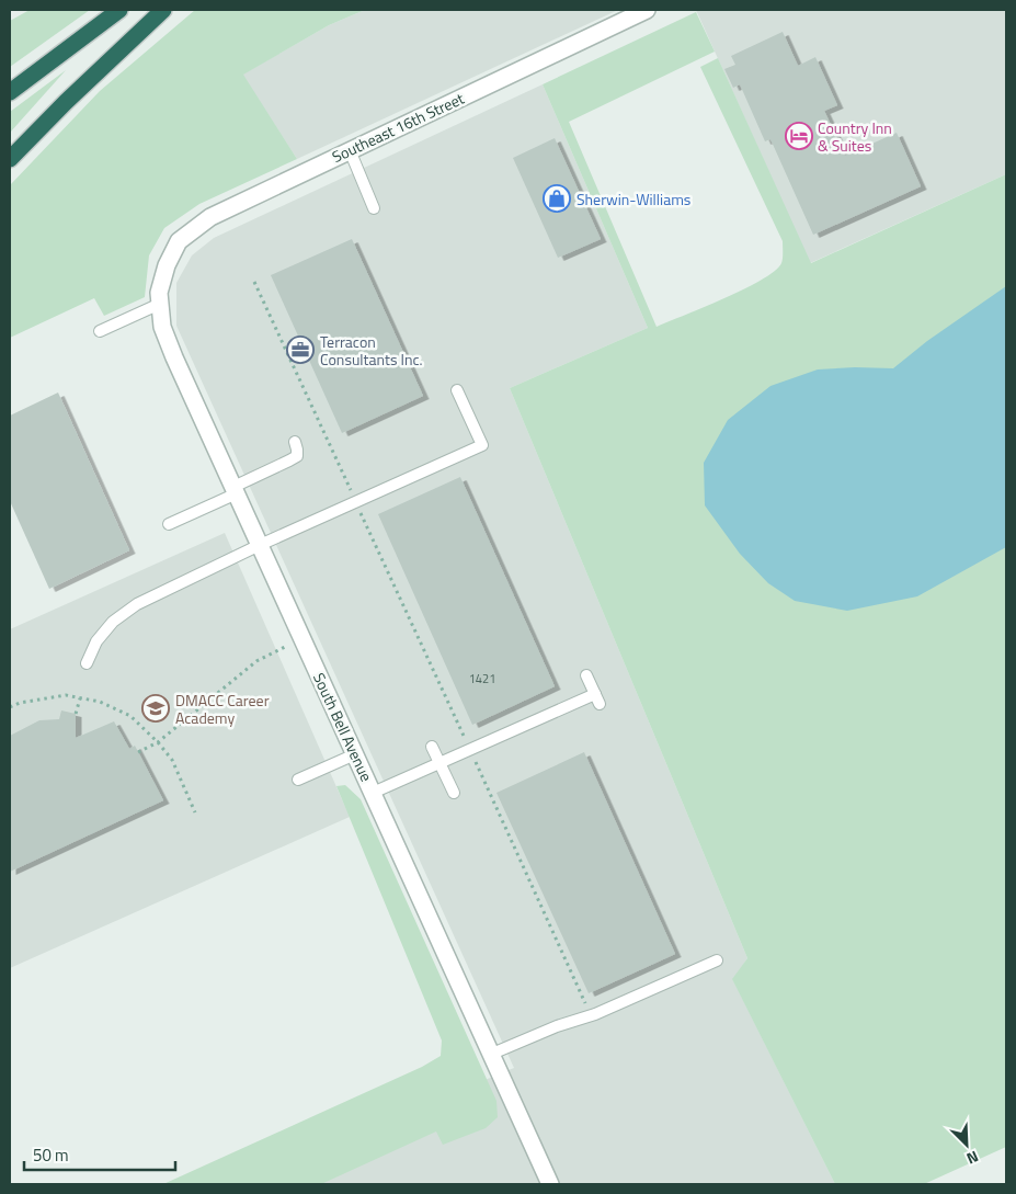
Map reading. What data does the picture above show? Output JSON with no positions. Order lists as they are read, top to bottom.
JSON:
{
  "streets": {
    "street": ["Southeast 16th Street", "South Bell Avenue"]
  },
  "crossings": [
    ["Southeast 16th Street", "South Bell Avenue"]
  ],
  "places": {
    "hotel": ["Country Inn & Suites"],
    "shop": ["Sherwin-Williams"],
    "office": ["Terracon Consultants Inc."],
    "school or university": ["DMACC Career Academy"]
  },
  "house_numbers": ["1421"],
  "scale_bar": "50 m",
  "north": "bottom right"
}
